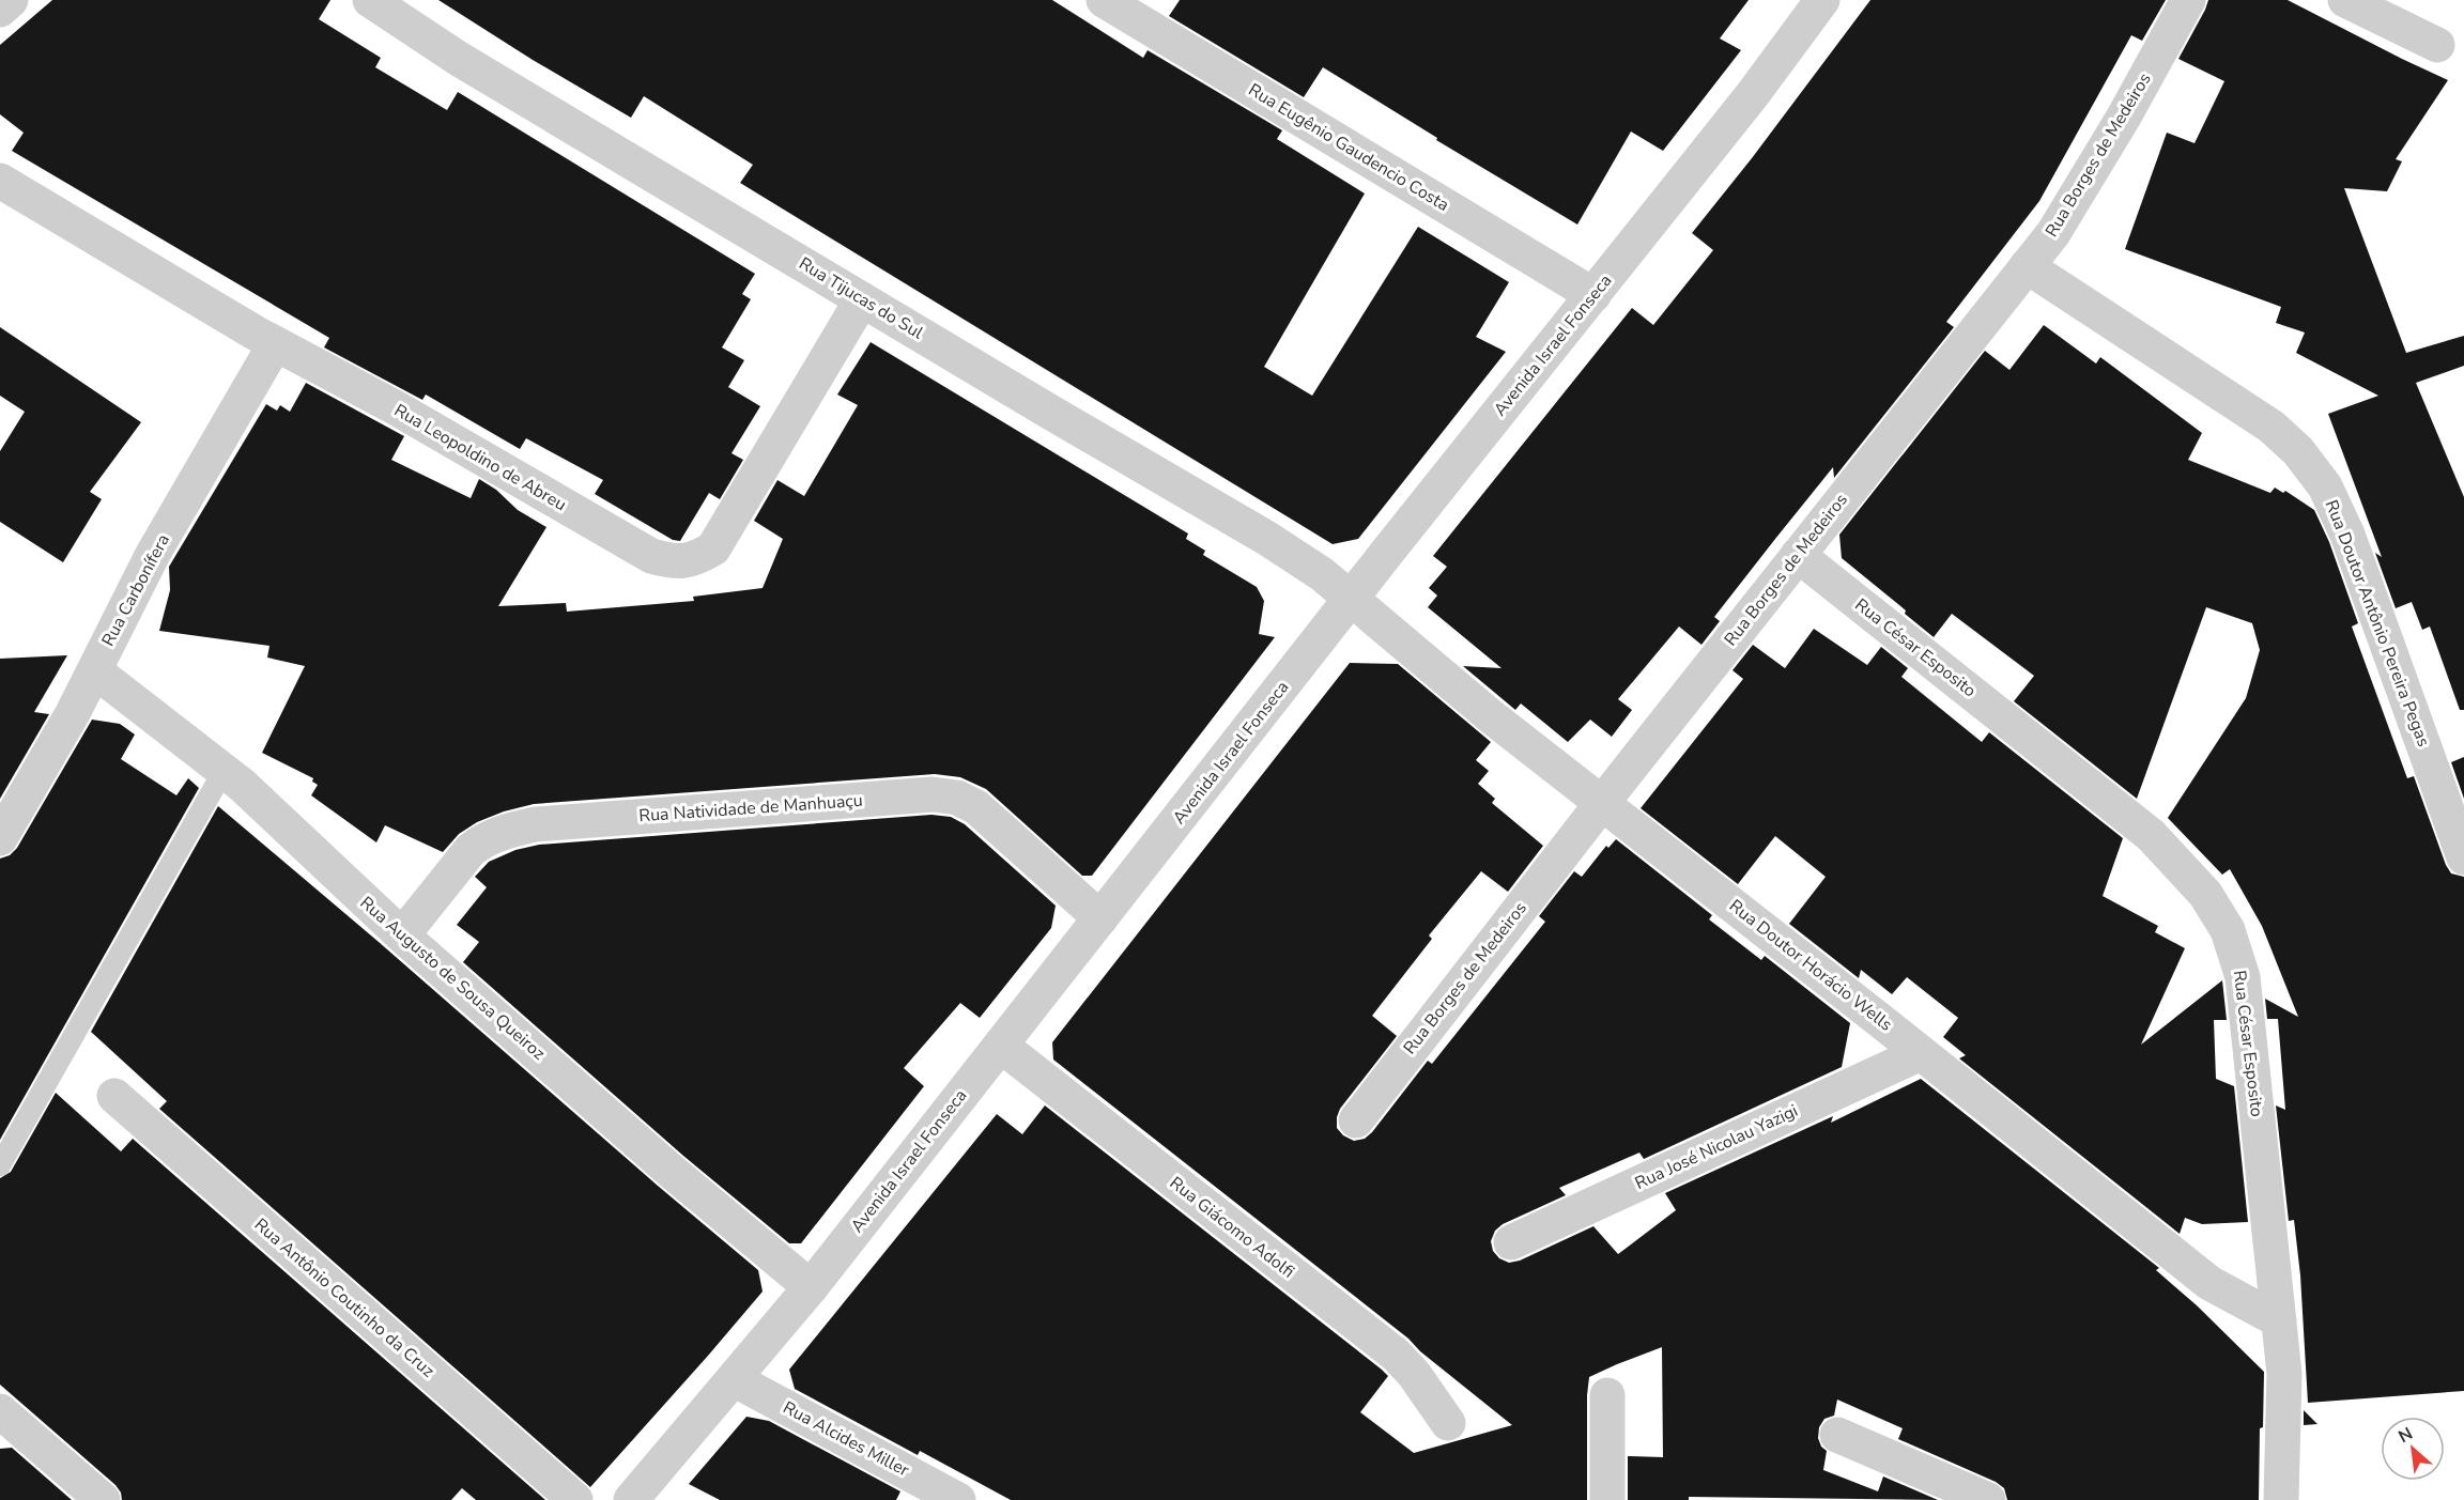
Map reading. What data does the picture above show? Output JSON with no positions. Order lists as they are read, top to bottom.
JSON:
{
  "streets": {
    "street": [
      "Rua Eugênio Gaudencio Costa",
      "Rua Borges de Medeiros",
      "Rua Tijucas do Sul",
      "Avenida Israel Fonseca",
      "Rua Leopoldino de Abreu",
      "Rua Carbonífera",
      "Rua Doutor Antônio Pereira Pegas",
      "Rua César Esposito",
      "Rua Natividade de Manhuaçu",
      "Rua Doutor Horácio Wells",
      "Rua Augusto de Sousa Queiroz",
      "Rua José Nicolau Yazigi",
      "Rua Giácomo Adolfi",
      "Rua Antônio Coutinho da Cruz",
      "Rua Alcides Miller"
    ]
  },
  "crossings": [
    ["Rua Eugênio Gaudencio Costa", "Avenida Israel Fonseca"],
    ["Rua Borges de Medeiros", "Rua Doutor Antônio Pereira Pegas"],
    ["Rua Borges de Medeiros", "Rua César Esposito"],
    ["Rua Borges de Medeiros", "Rua Doutor Horácio Wells"],
    ["Rua Tijucas do Sul", "Avenida Israel Fonseca"],
    ["Rua Tijucas do Sul", "Rua Leopoldino de Abreu"],
    ["Rua Tijucas do Sul", "Rua Doutor Horácio Wells"],
    ["Avenida Israel Fonseca", "Rua Natividade de Manhuaçu"],
    ["Avenida Israel Fonseca", "Rua Doutor Horácio Wells"],
    ["Avenida Israel Fonseca", "Rua Augusto de Sousa Queiroz"],
    ["Avenida Israel Fonseca", "Rua Giácomo Adolfi"],
    ["Avenida Israel Fonseca", "Rua Alcides Miller"],
    ["Rua Leopoldino de Abreu", "Rua Carbonífera"],
    ["Rua Carbonífera", "Rua Augusto de Sousa Queiroz"],
    ["Rua César Esposito", "Rua Doutor Horácio Wells"],
    ["Rua Natividade de Manhuaçu", "Rua Augusto de Sousa Queiroz"],
    ["Rua Doutor Horácio Wells", "Rua José Nicolau Yazigi"]
  ],
  "north": "top left"
}
